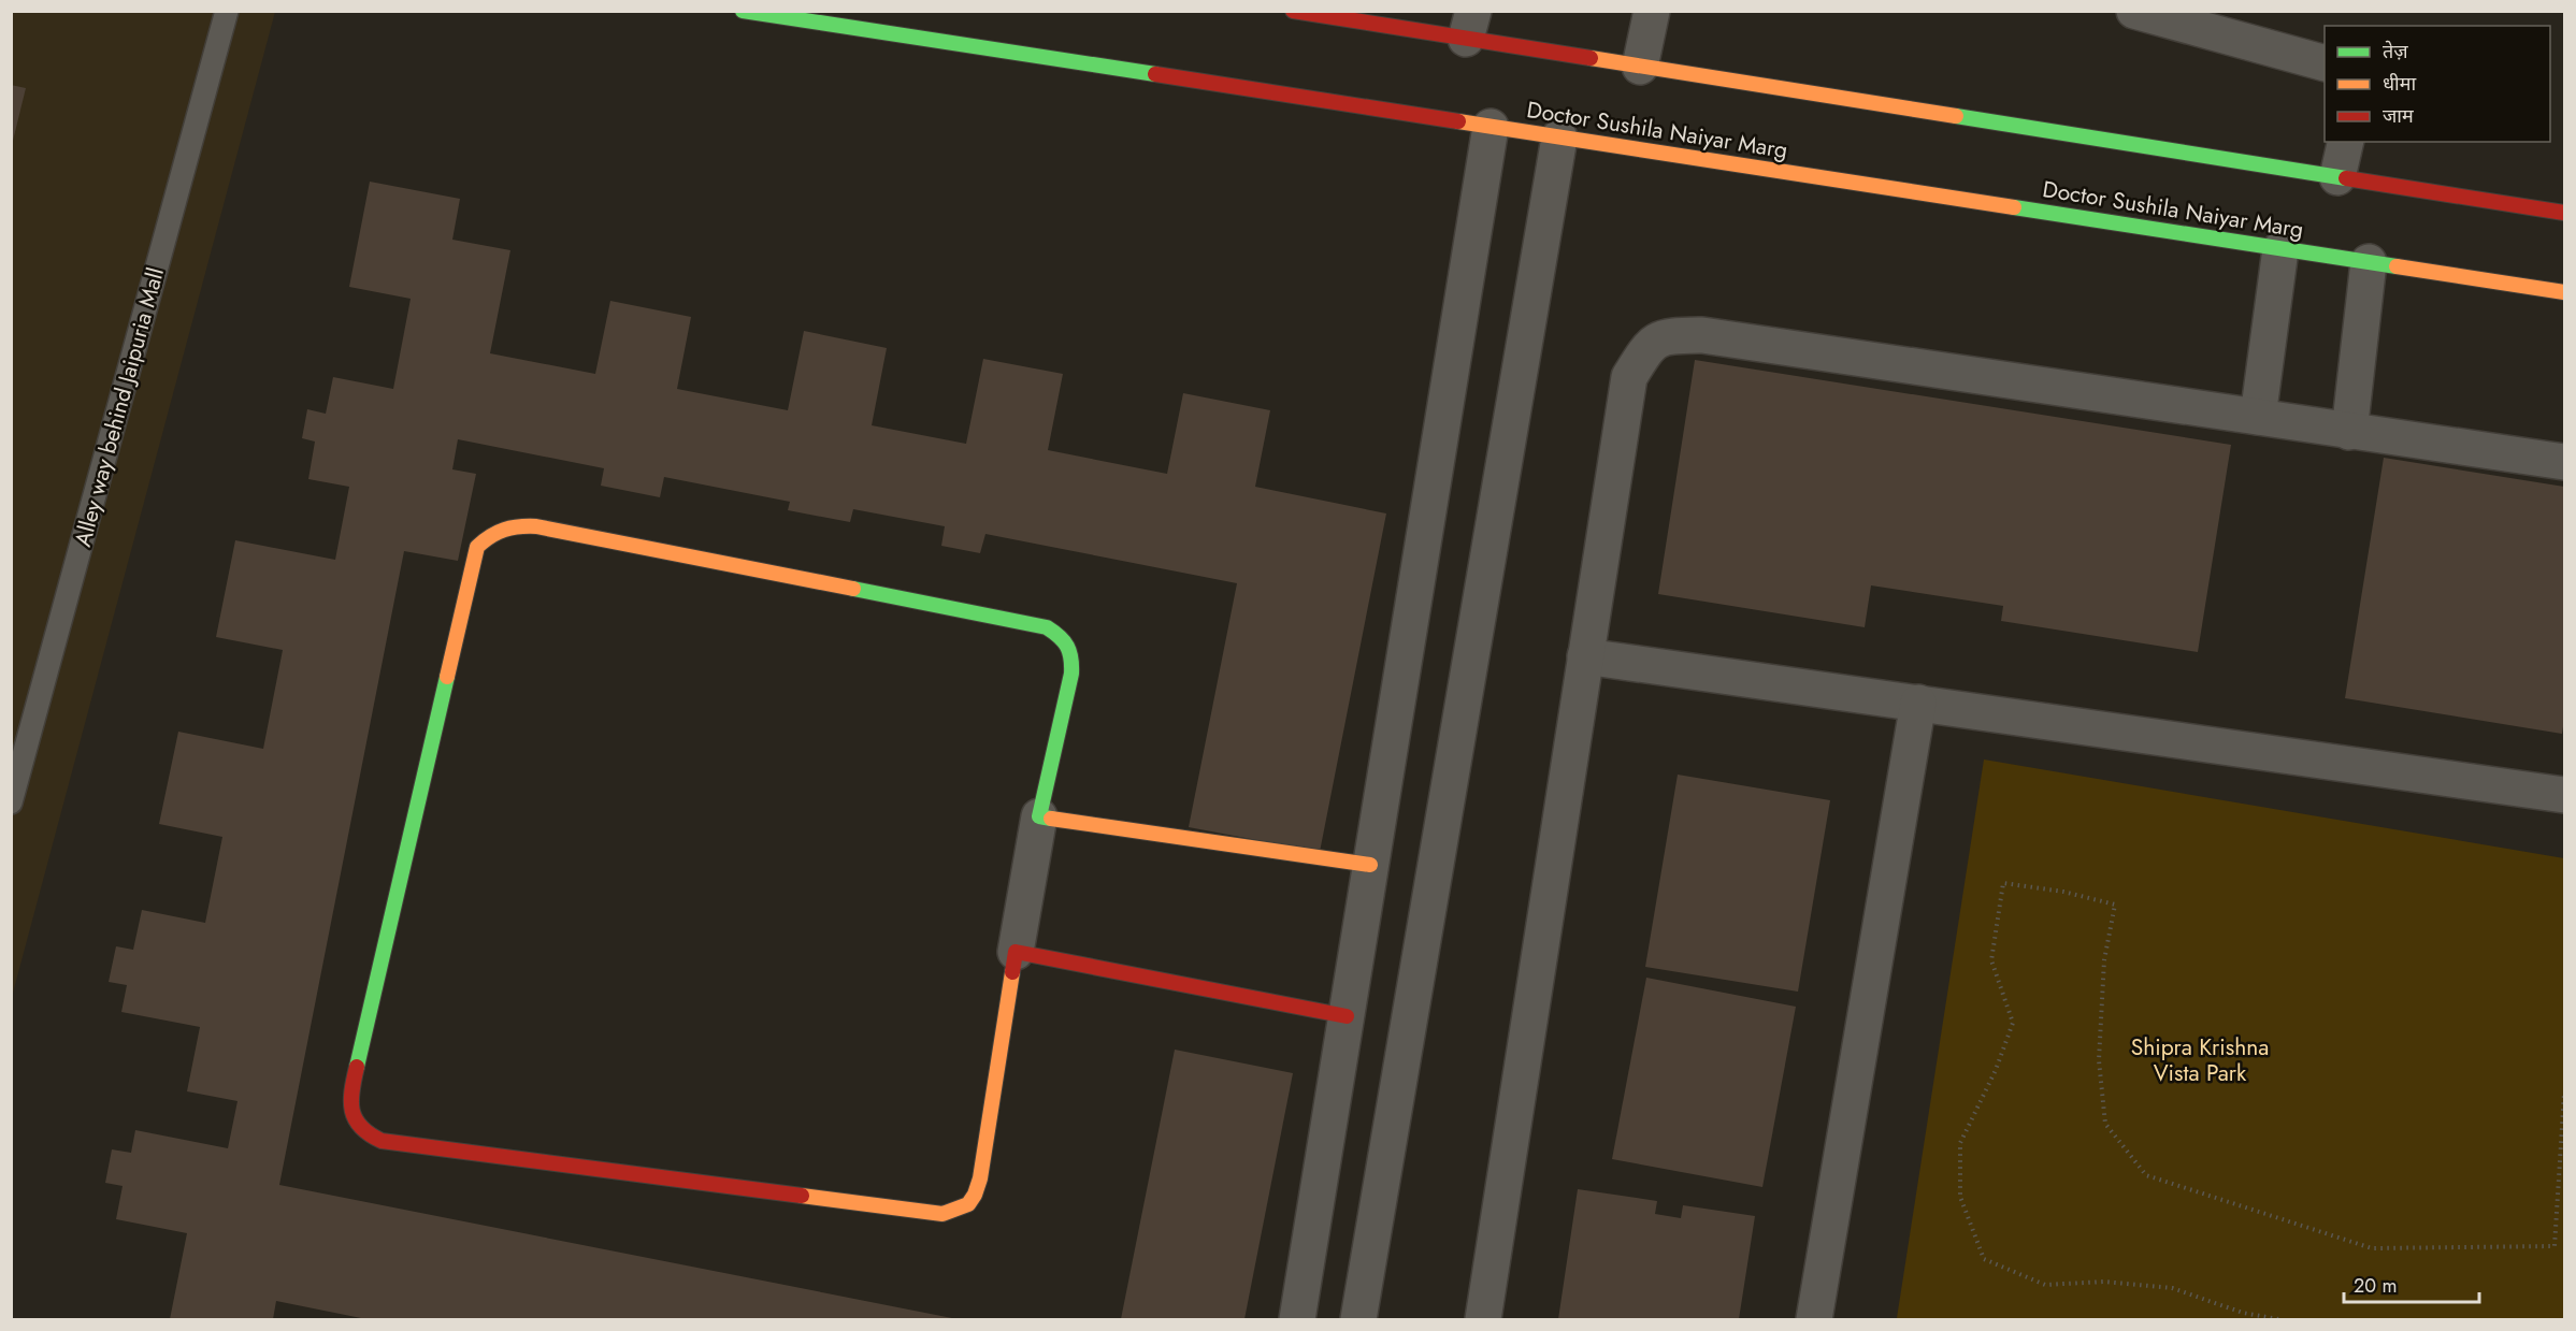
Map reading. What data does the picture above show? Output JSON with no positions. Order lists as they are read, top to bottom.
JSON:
{
  "streets": {
    "street": ["Doctor Sushila Naiyar Marg"],
    "lane": ["Alley way behind Jaipuria Mall"]
  },
  "parks": ["Shipra Krishna Vista Park"],
  "legend": ["तेज़", "धीमा", "जाम"],
  "scale_bar": "20 m"
}
